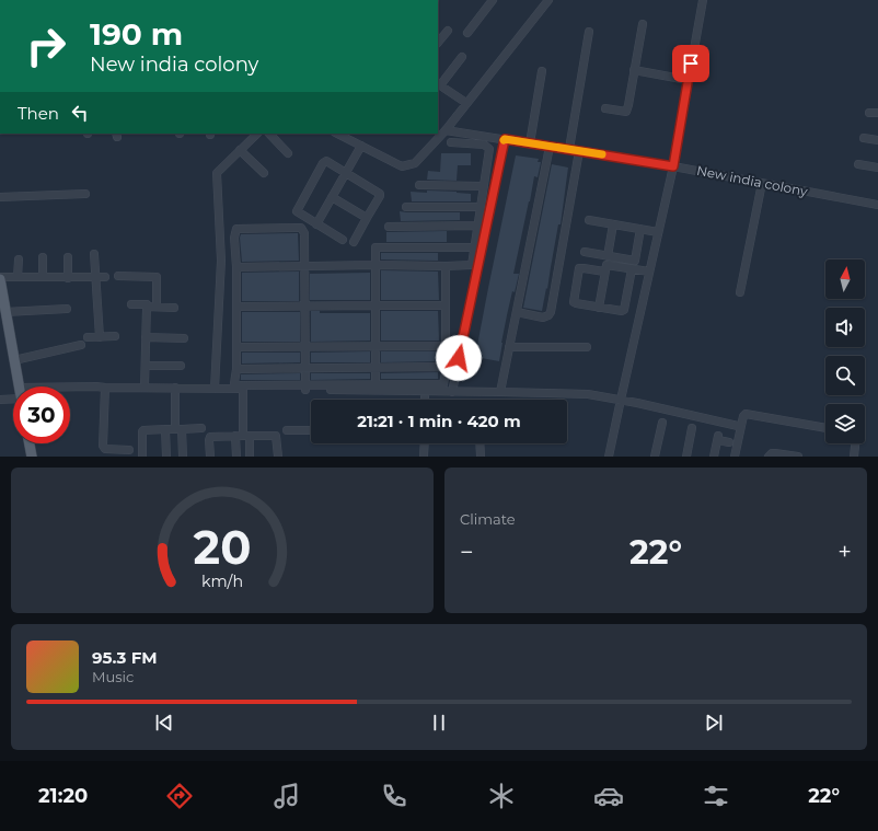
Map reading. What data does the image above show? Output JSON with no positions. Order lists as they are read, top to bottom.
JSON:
{
  "streets": {
    "street": ["New india colony"]
  },
  "north": "top",
  "page": {
    "turn": ["190 m", "New india colony"],
    "then": "Then",
    "limit": "30",
    "trip": "21:21 · 1 min · 420 m",
    "tile": "Climate",
    "heat": ["−", "22°", "+"],
    "song": ["95.3 FM", "Music"],
    "tabs": ["21:20", "22°"],
    "gauge": ["20", "km/h"]
  }
}
